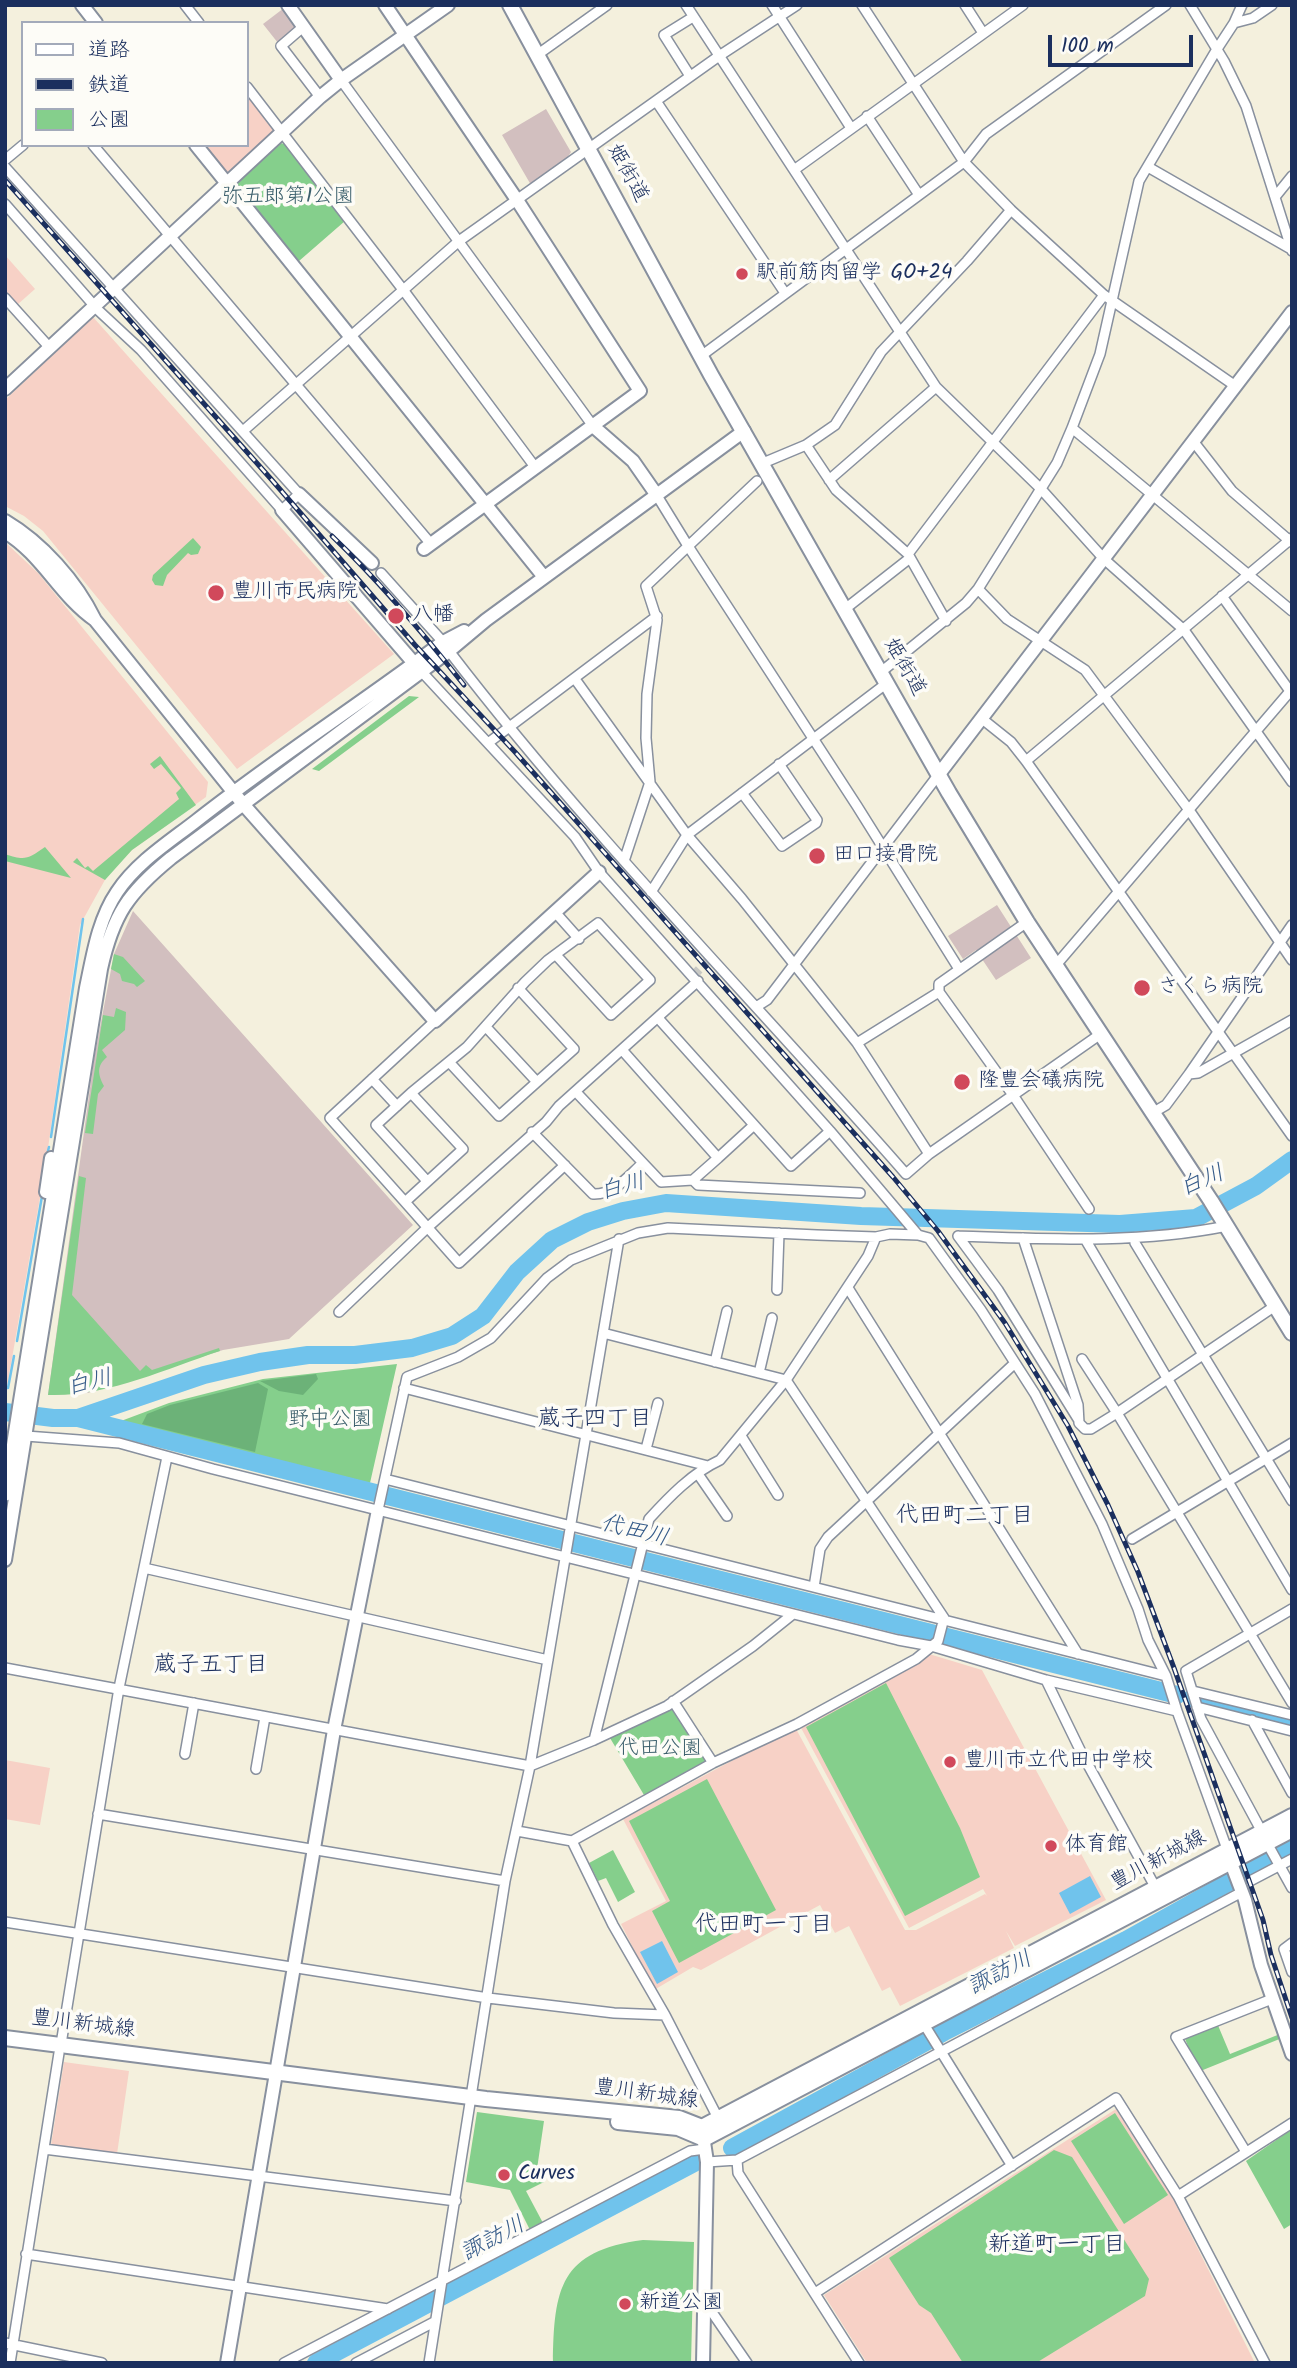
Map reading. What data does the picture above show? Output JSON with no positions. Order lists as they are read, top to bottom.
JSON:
{
  "streets": {
    "main road": ["姫街道", "豊川新城線"]
  },
  "districts": [
    "蔵子四丁目",
    "代田町二丁目",
    "蔵子五丁目",
    "代田町一丁目",
    "新道町一丁目"
  ],
  "water": ["白川", "代田川", "諏訪川"],
  "parks": ["弥五郎第1公園", "野中公園", "代田公園"],
  "places": [
    "駅前筋肉留学 GO+24",
    "豊川市民病院",
    "八幡",
    "田口接骨院",
    "さくら病院",
    "隆豊会礒病院",
    "豊川市立代田中学校",
    "体育館",
    "Curves",
    "新道公園"
  ],
  "legend": ["道路", "鉄道", "公園"],
  "scale_bar": "100 m"
}
